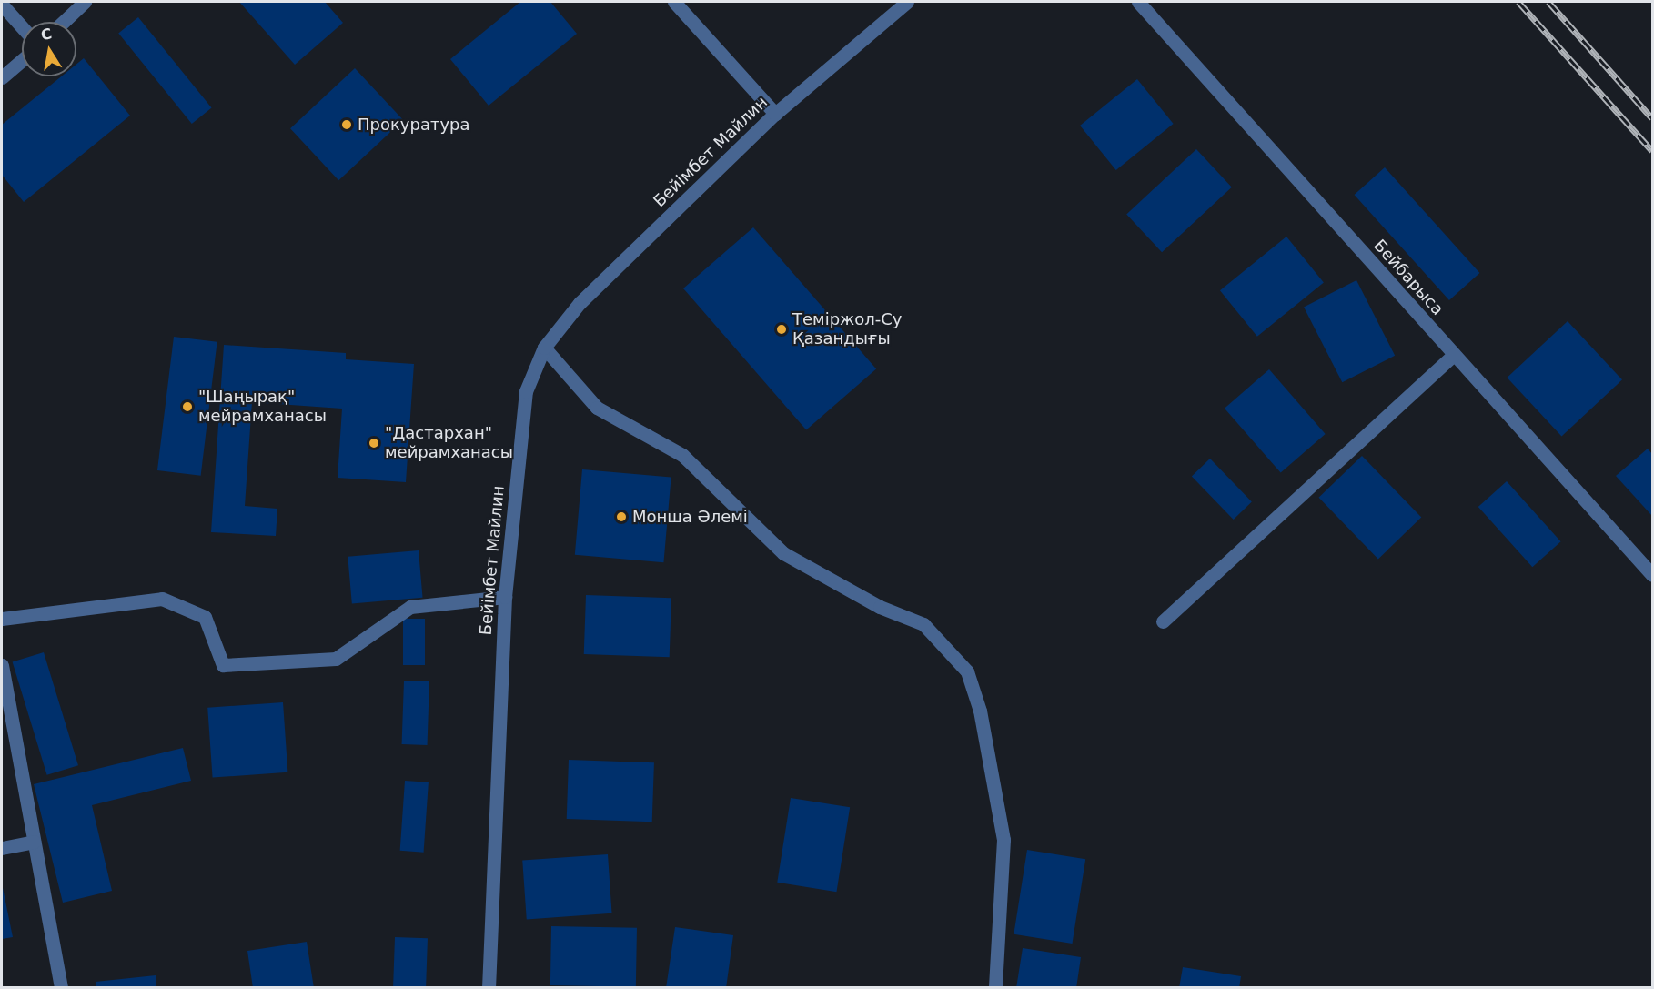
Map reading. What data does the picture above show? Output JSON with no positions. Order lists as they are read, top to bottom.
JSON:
{
  "streets": {
    "street": ["Бейімбет Майлин", "Бейбарыса"]
  },
  "places": [
    "Прокуратура",
    "Теміржол-Су Қазандығы",
    "\"Шаңырақ\" мейрамханасы",
    "\"Дастархан\" мейрамханасы",
    "Монша Әлемі"
  ],
  "north": "top"
}
